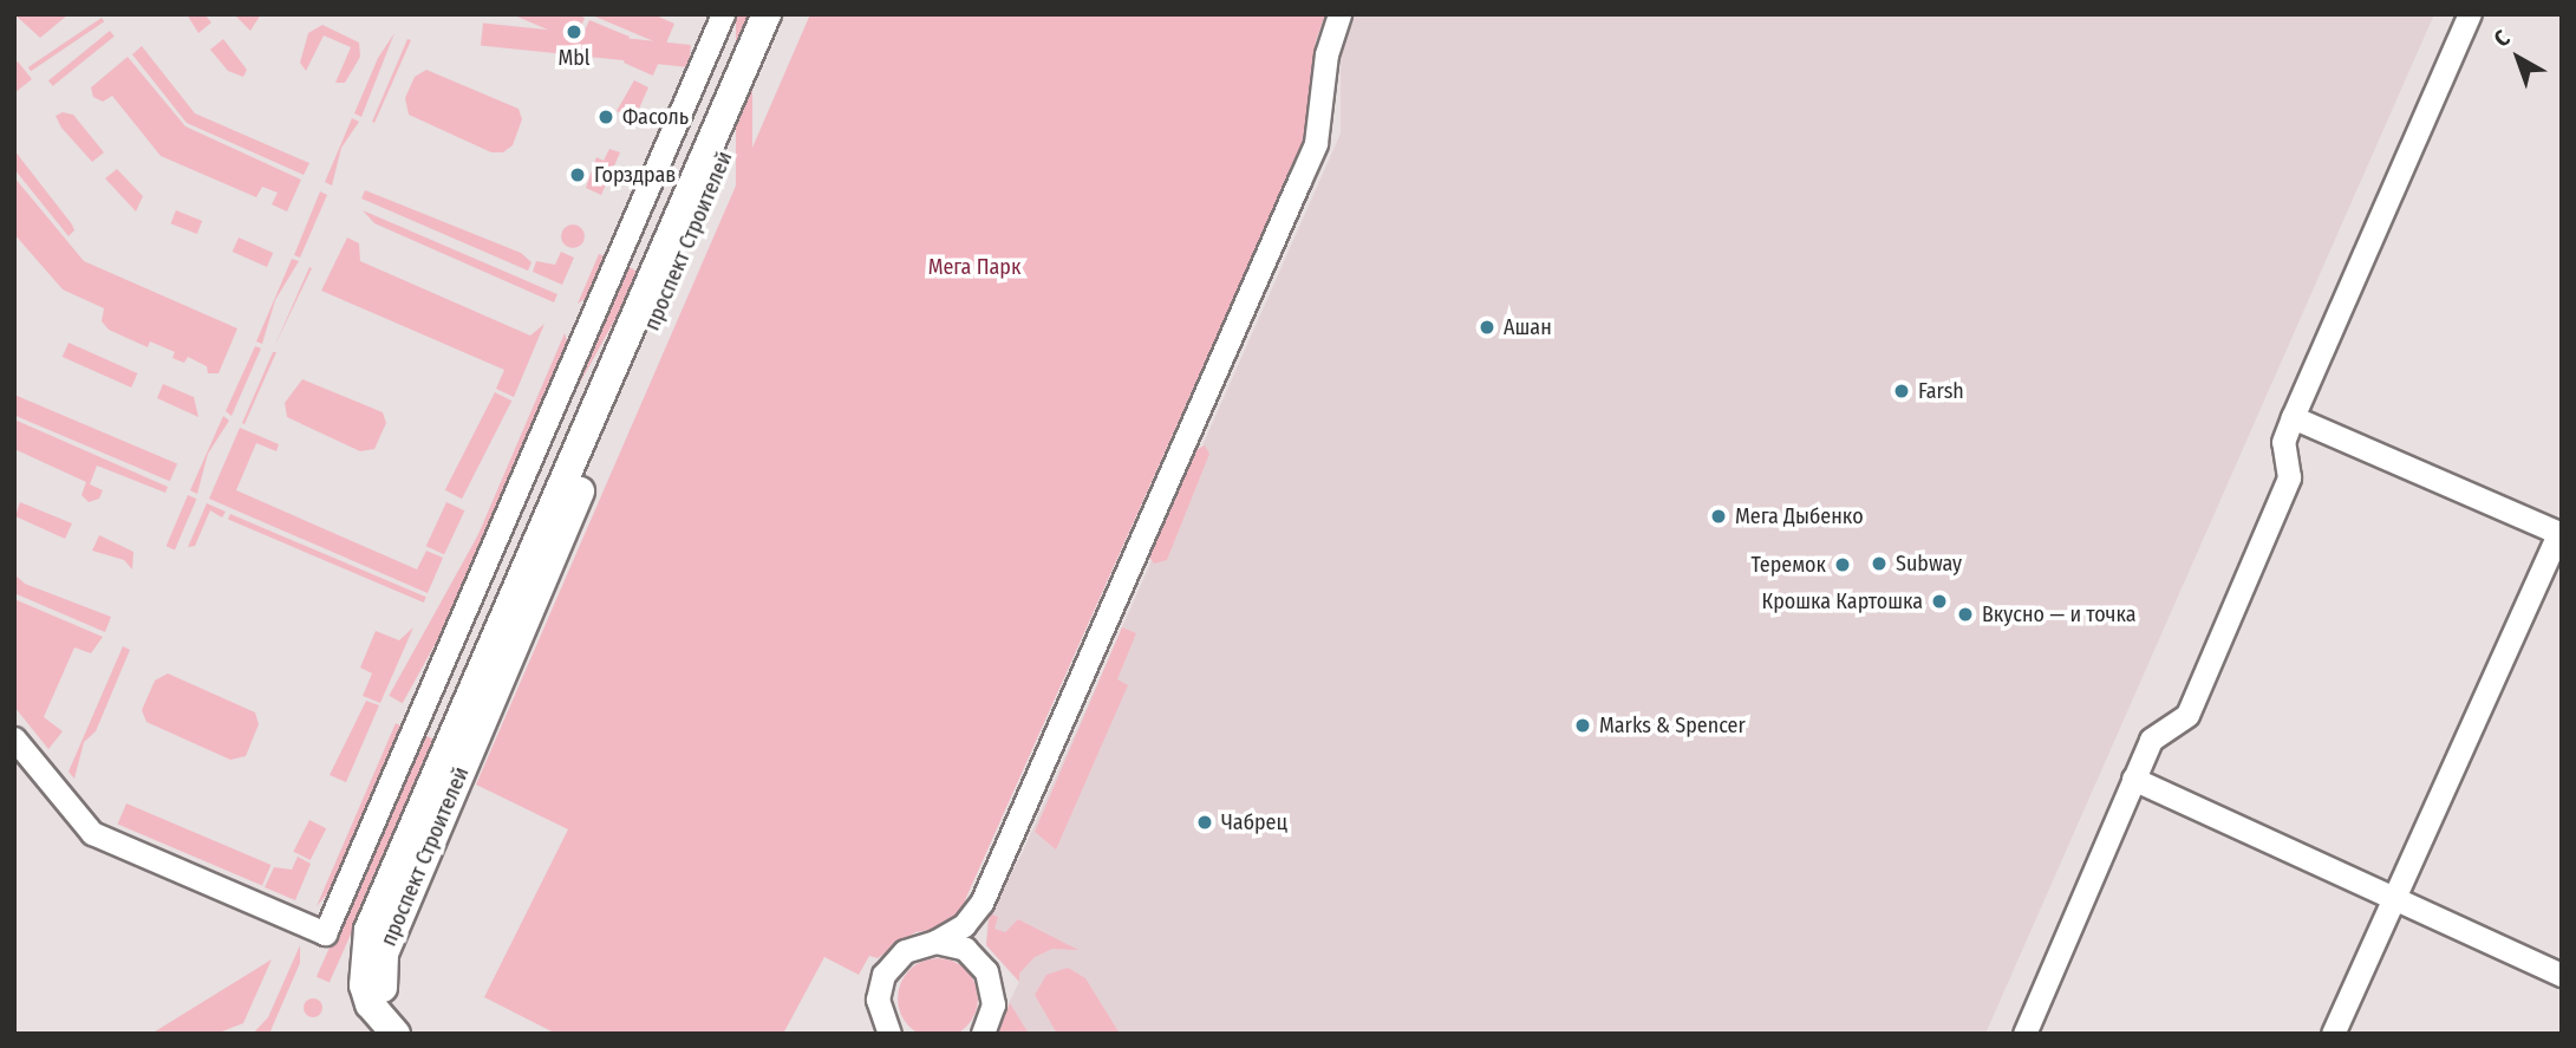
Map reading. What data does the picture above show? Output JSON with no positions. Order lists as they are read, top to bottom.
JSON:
{
  "streets": {
    "street": ["проспект Строителей"]
  },
  "parks": ["Мега Парк"],
  "places": [
    "Mbl",
    "Фасоль",
    "Горздрав",
    "Ашан",
    "Farsh",
    "Мега Дыбенко",
    "Subway",
    "Теремок",
    "Крошка Картошка",
    "Вкусно — и точка",
    "Marks & Spencer",
    "Чабрец"
  ],
  "north": "top left"
}
